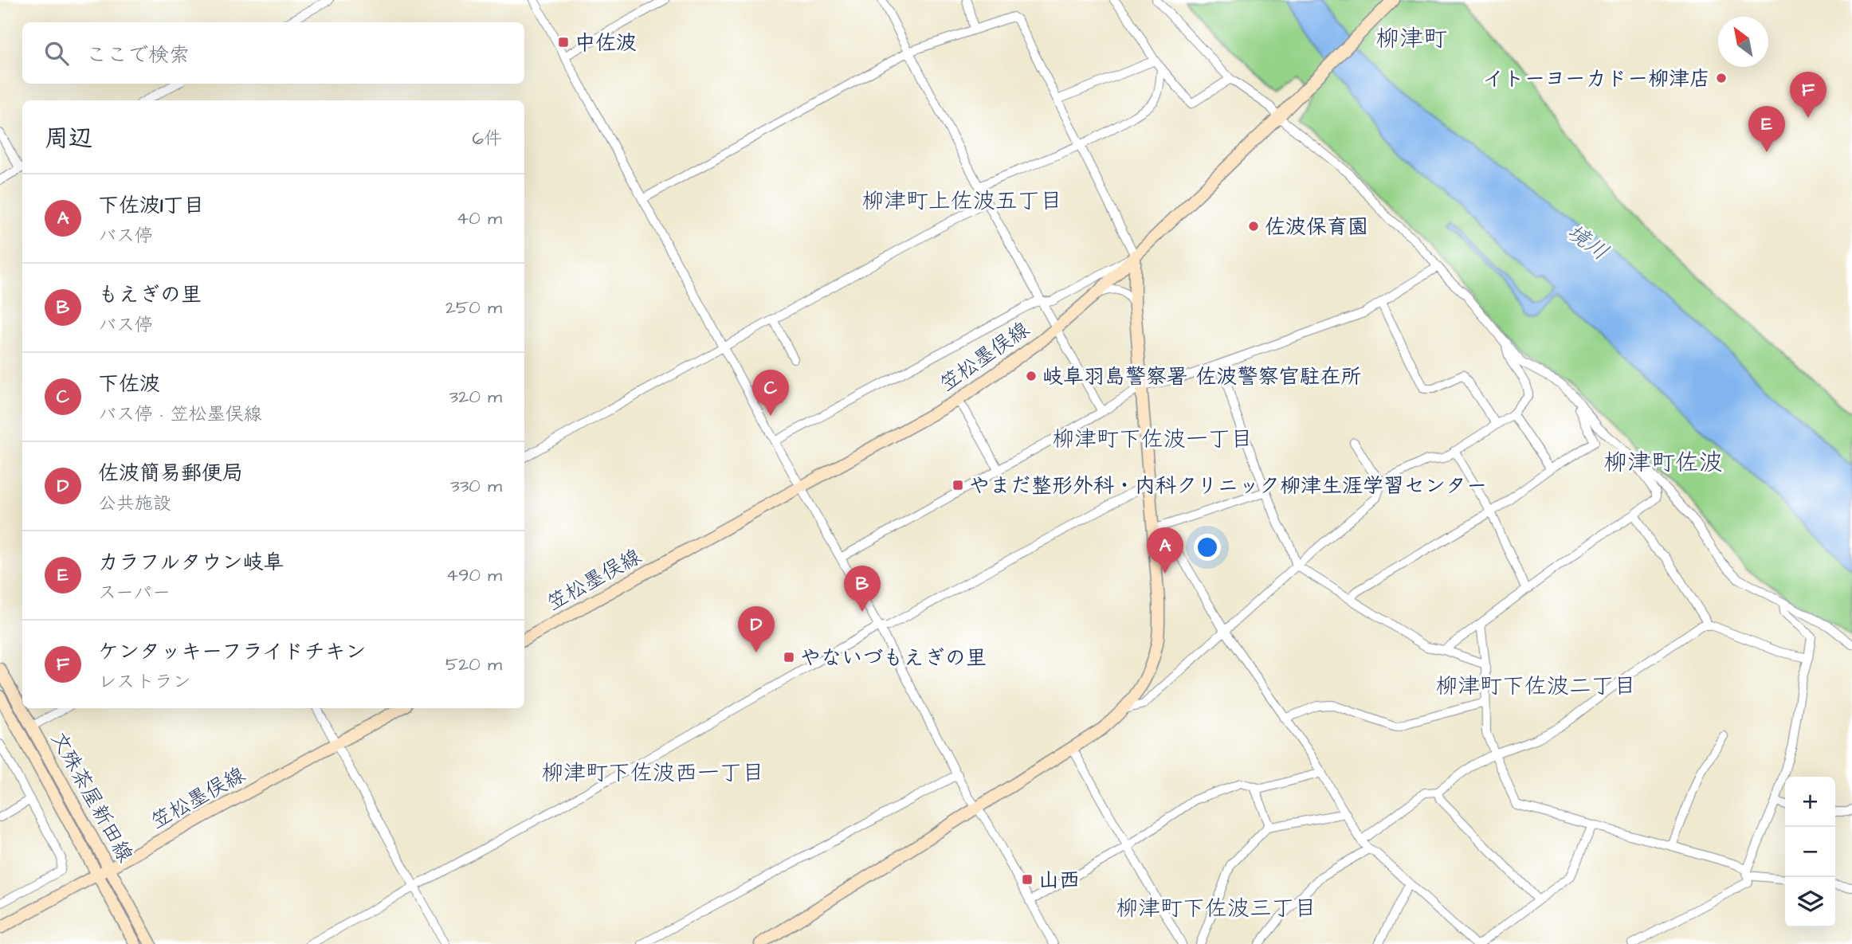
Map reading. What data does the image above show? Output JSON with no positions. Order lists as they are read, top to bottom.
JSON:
{
  "streets": {
    "main road": ["笠松墨俣線", "文殊茶屋新田線"]
  },
  "crossings": [
    ["笠松墨俣線", "文殊茶屋新田線"]
  ],
  "districts": [
    "柳津町",
    "柳津町上佐波五丁目",
    "柳津町下佐波一丁目",
    "柳津町佐波",
    "柳津町下佐波二丁目",
    "柳津町下佐波西一丁目",
    "柳津町下佐波三丁目"
  ],
  "water": ["境川"],
  "places": {
    "transit": [
      "中佐波",
      "やまだ整形外科・内科クリニック柳津生涯学習センター",
      "やないづもえぎの里",
      "山西"
    ],
    "other": ["イトーヨーカドー柳津店", "佐波保育園", "岐阜羽島警察署 佐波警察官駐在所"]
  },
  "north": "top left",
  "page": {
    "search": "ここで検索",
    "pins": [
      "F",
      "E",
      "C",
      "A",
      "B",
      "D"
    ],
    "heading": ["周辺", "6件"],
    "list": [
      {
        "mark": "A",
        "name": "下佐波1丁目",
        "note": "バス停",
        "value": "40 m"
      },
      {
        "mark": "B",
        "name": "もえぎの里",
        "note": "バス停",
        "value": "250 m"
      },
      {
        "mark": "C",
        "name": "下佐波",
        "note": "バス停 · 笠松墨俣線",
        "value": "320 m"
      },
      {
        "mark": "D",
        "name": "佐波簡易郵便局",
        "note": "公共施設",
        "value": "330 m"
      },
      {
        "mark": "E",
        "name": "カラフルタウン岐阜",
        "note": "スーパー",
        "value": "490 m"
      },
      {
        "mark": "F",
        "name": "ケンタッキーフライドチキン",
        "note": "レストラン",
        "value": "520 m"
      }
    ],
    "map_buttons": ["+", "−"]
  }
}
